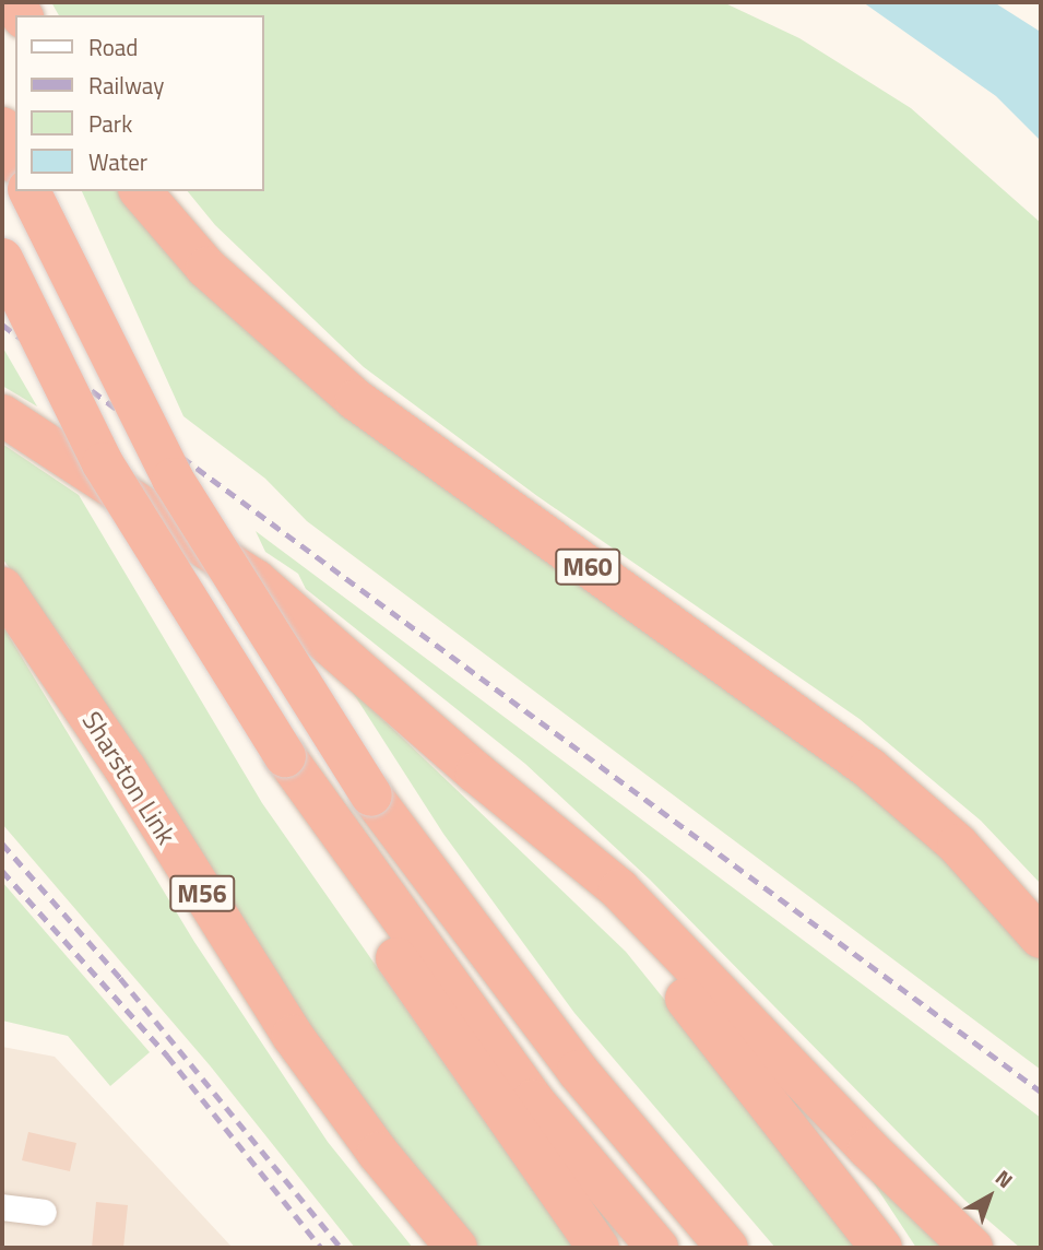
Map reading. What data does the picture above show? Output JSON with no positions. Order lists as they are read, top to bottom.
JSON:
{
  "streets": {
    "highway": ["M60", "Sharston Link", "M56"]
  },
  "crossings": [
    ["Sharston Link", "M56"]
  ],
  "legend": [
    "Road",
    "Railway",
    "Park",
    "Water"
  ],
  "north": "top right"
}
